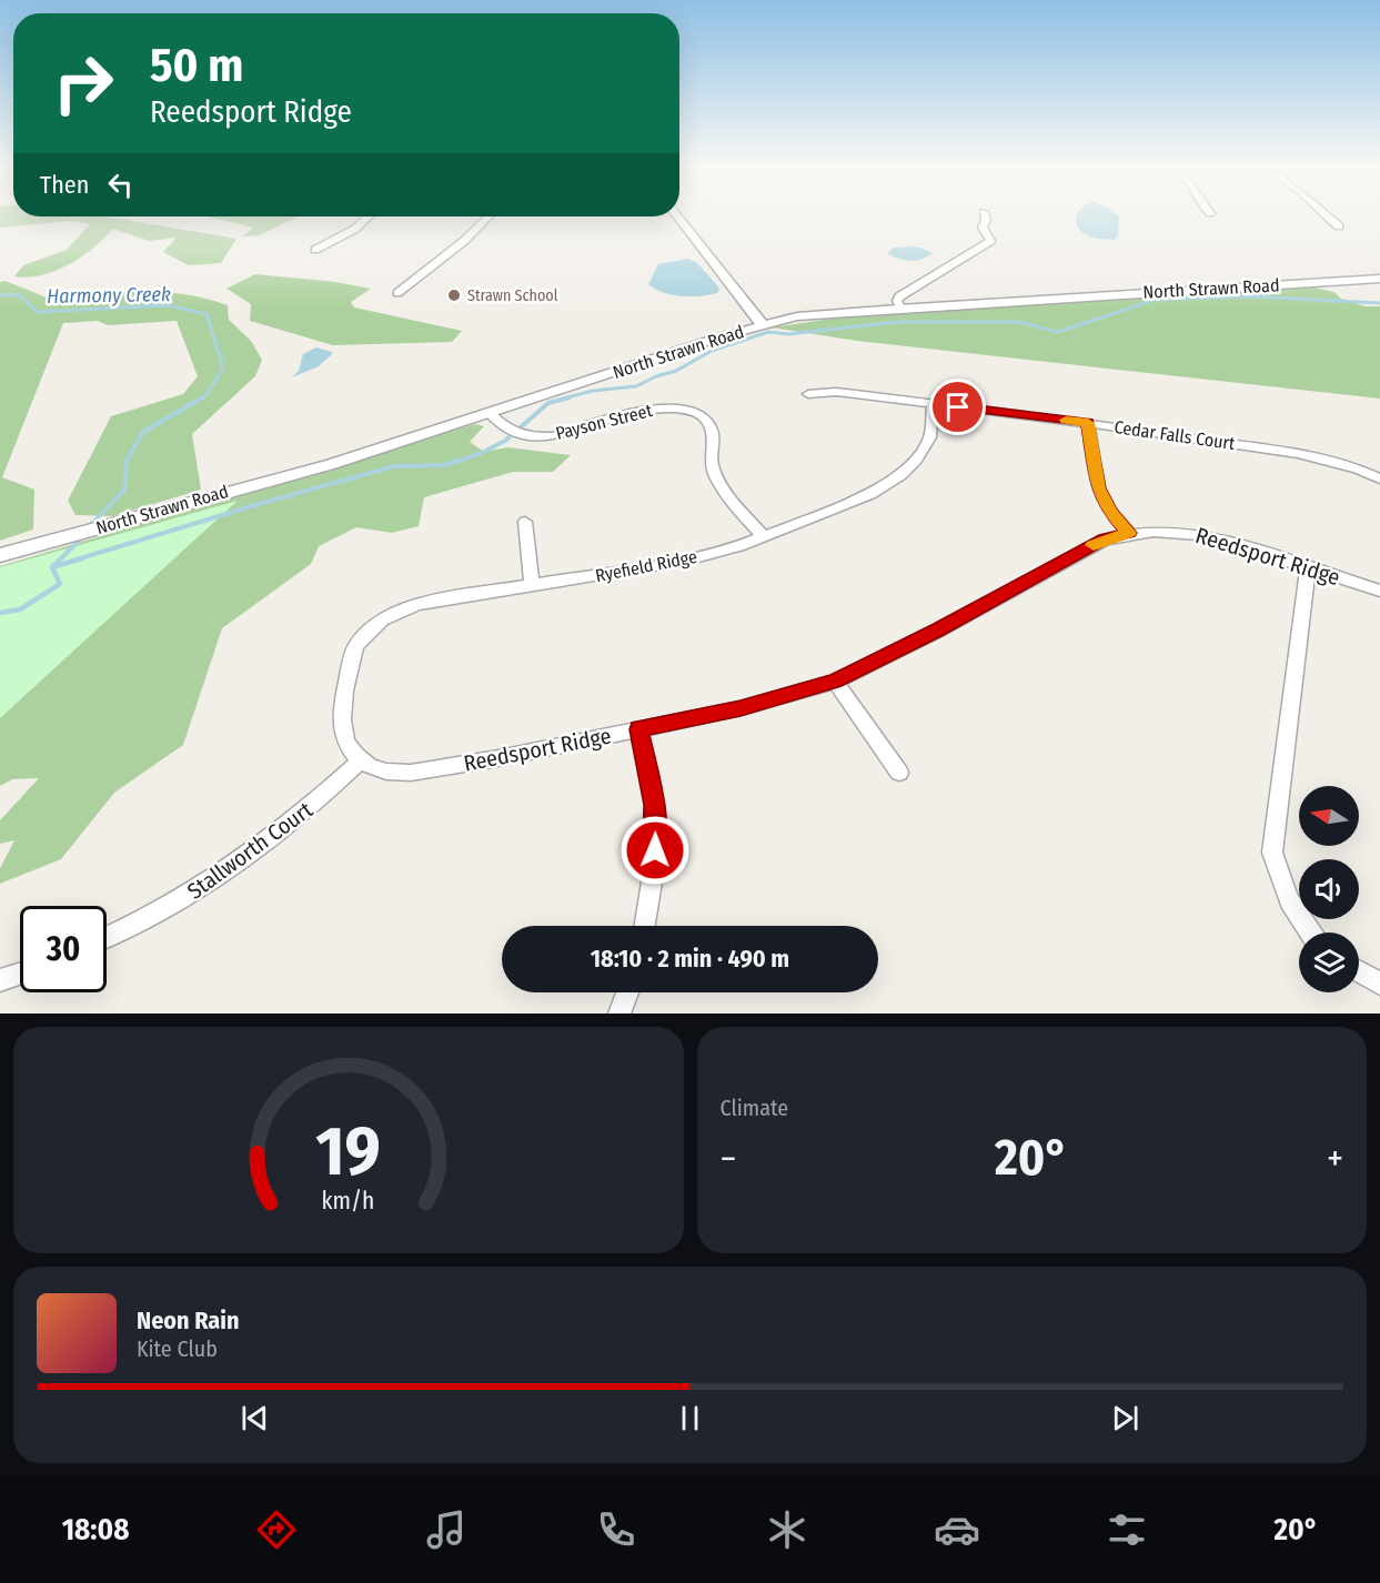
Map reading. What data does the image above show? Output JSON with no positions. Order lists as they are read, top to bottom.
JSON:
{
  "streets": {
    "street": [
      "North Strawn Road",
      "Payson Street",
      "Cedar Falls Court",
      "Reedsport Ridge",
      "Ryefield Ridge",
      "Stallworth Court"
    ]
  },
  "crossings": [
    ["North Strawn Road", "Payson Street"],
    ["Payson Street", "Ryefield Ridge"],
    ["Cedar Falls Court", "Ryefield Ridge"],
    ["Reedsport Ridge", "Ryefield Ridge"],
    ["Reedsport Ridge", "Stallworth Court"],
    ["Ryefield Ridge", "Stallworth Court"]
  ],
  "water": ["Harmony Creek"],
  "places": ["Strawn School"],
  "north": "left",
  "page": {
    "turn": ["50 m", "Reedsport Ridge"],
    "then": "Then",
    "limit": "30",
    "trip": "18:10 · 2 min · 490 m",
    "tile": "Climate",
    "heat": ["−", "20°", "+"],
    "song": ["Neon Rain", "Kite Club"],
    "tabs": ["18:08", "20°"],
    "gauge": ["19", "km/h"]
  }
}
